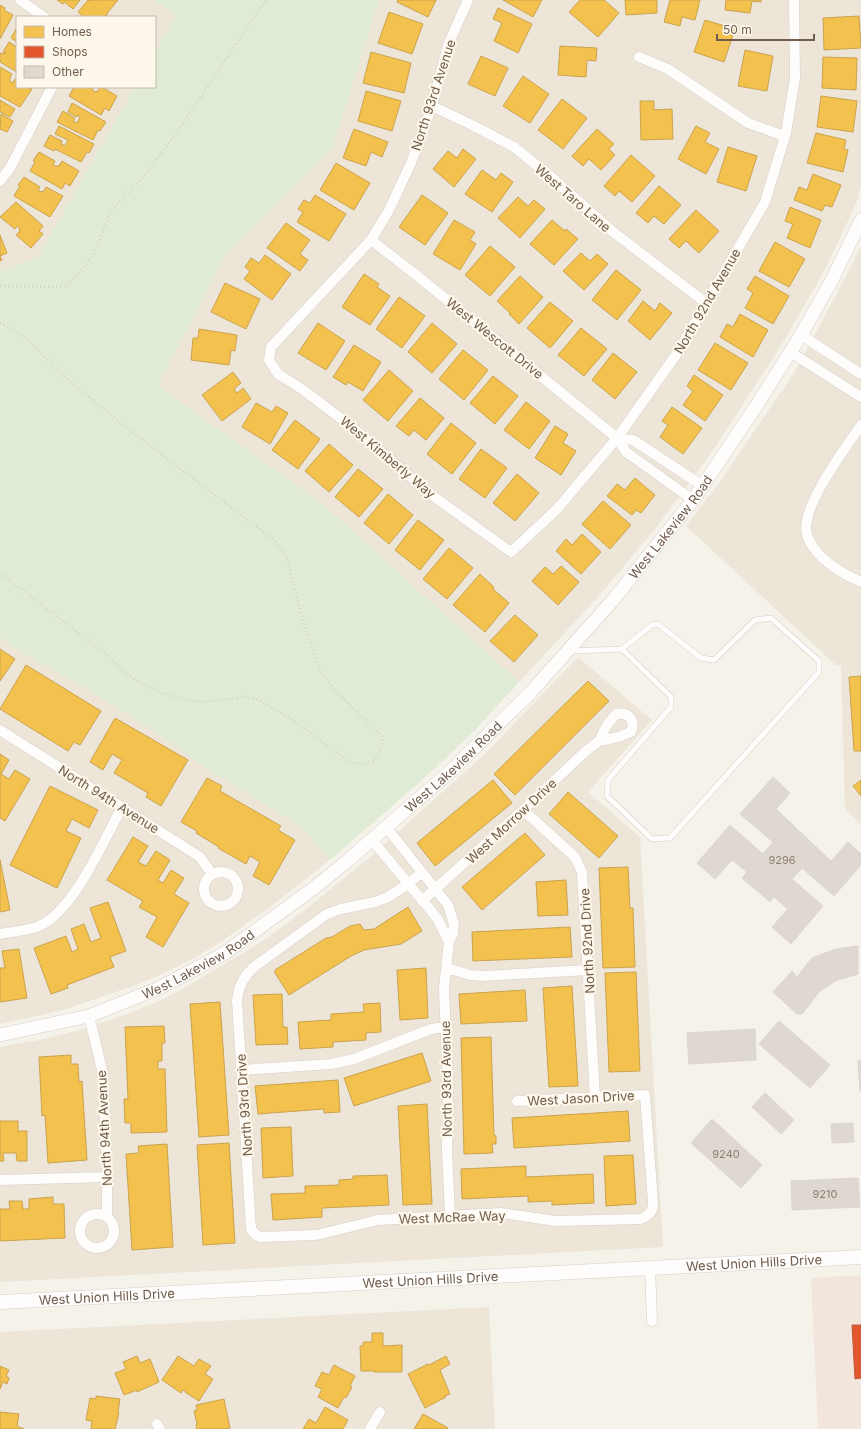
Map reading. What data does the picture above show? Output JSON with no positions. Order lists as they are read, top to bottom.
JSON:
{
  "streets": {
    "main road": ["West Union Hills Drive"],
    "street": [
      "North 93rd Avenue",
      "West Taro Lane",
      "North 92nd Avenue",
      "West Wescott Drive",
      "West Kimberly Way",
      "West Lakeview Road",
      "North 94th Avenue",
      "West Morrow Drive",
      "North 92nd Drive",
      "West Jason Drive",
      "North 93rd Drive",
      "West McRae Way"
    ]
  },
  "crossings": [
    ["North 93rd Avenue", "West Taro Lane"],
    ["North 93rd Avenue", "West Wescott Drive"],
    ["North 93rd Avenue", "West Kimberly Way"],
    ["North 93rd Avenue", "West Lakeview Road"],
    ["North 93rd Avenue", "West Morrow Drive"],
    ["North 93rd Avenue", "West McRae Way"],
    ["West Taro Lane", "North 92nd Avenue"],
    ["North 92nd Avenue", "West Wescott Drive"],
    ["North 92nd Avenue", "West Kimberly Way"],
    ["West Wescott Drive", "West Lakeview Road"],
    ["West Lakeview Road", "North 94th Avenue"],
    ["West Morrow Drive", "North 92nd Drive"],
    ["North 92nd Drive", "West Jason Drive"],
    ["West Jason Drive", "West McRae Way"],
    ["North 93rd Drive", "West McRae Way"]
  ],
  "house_numbers": ["9296", "9240", "9210"],
  "legend": ["Homes", "Shops", "Other"],
  "scale_bar": "50 m"
}
